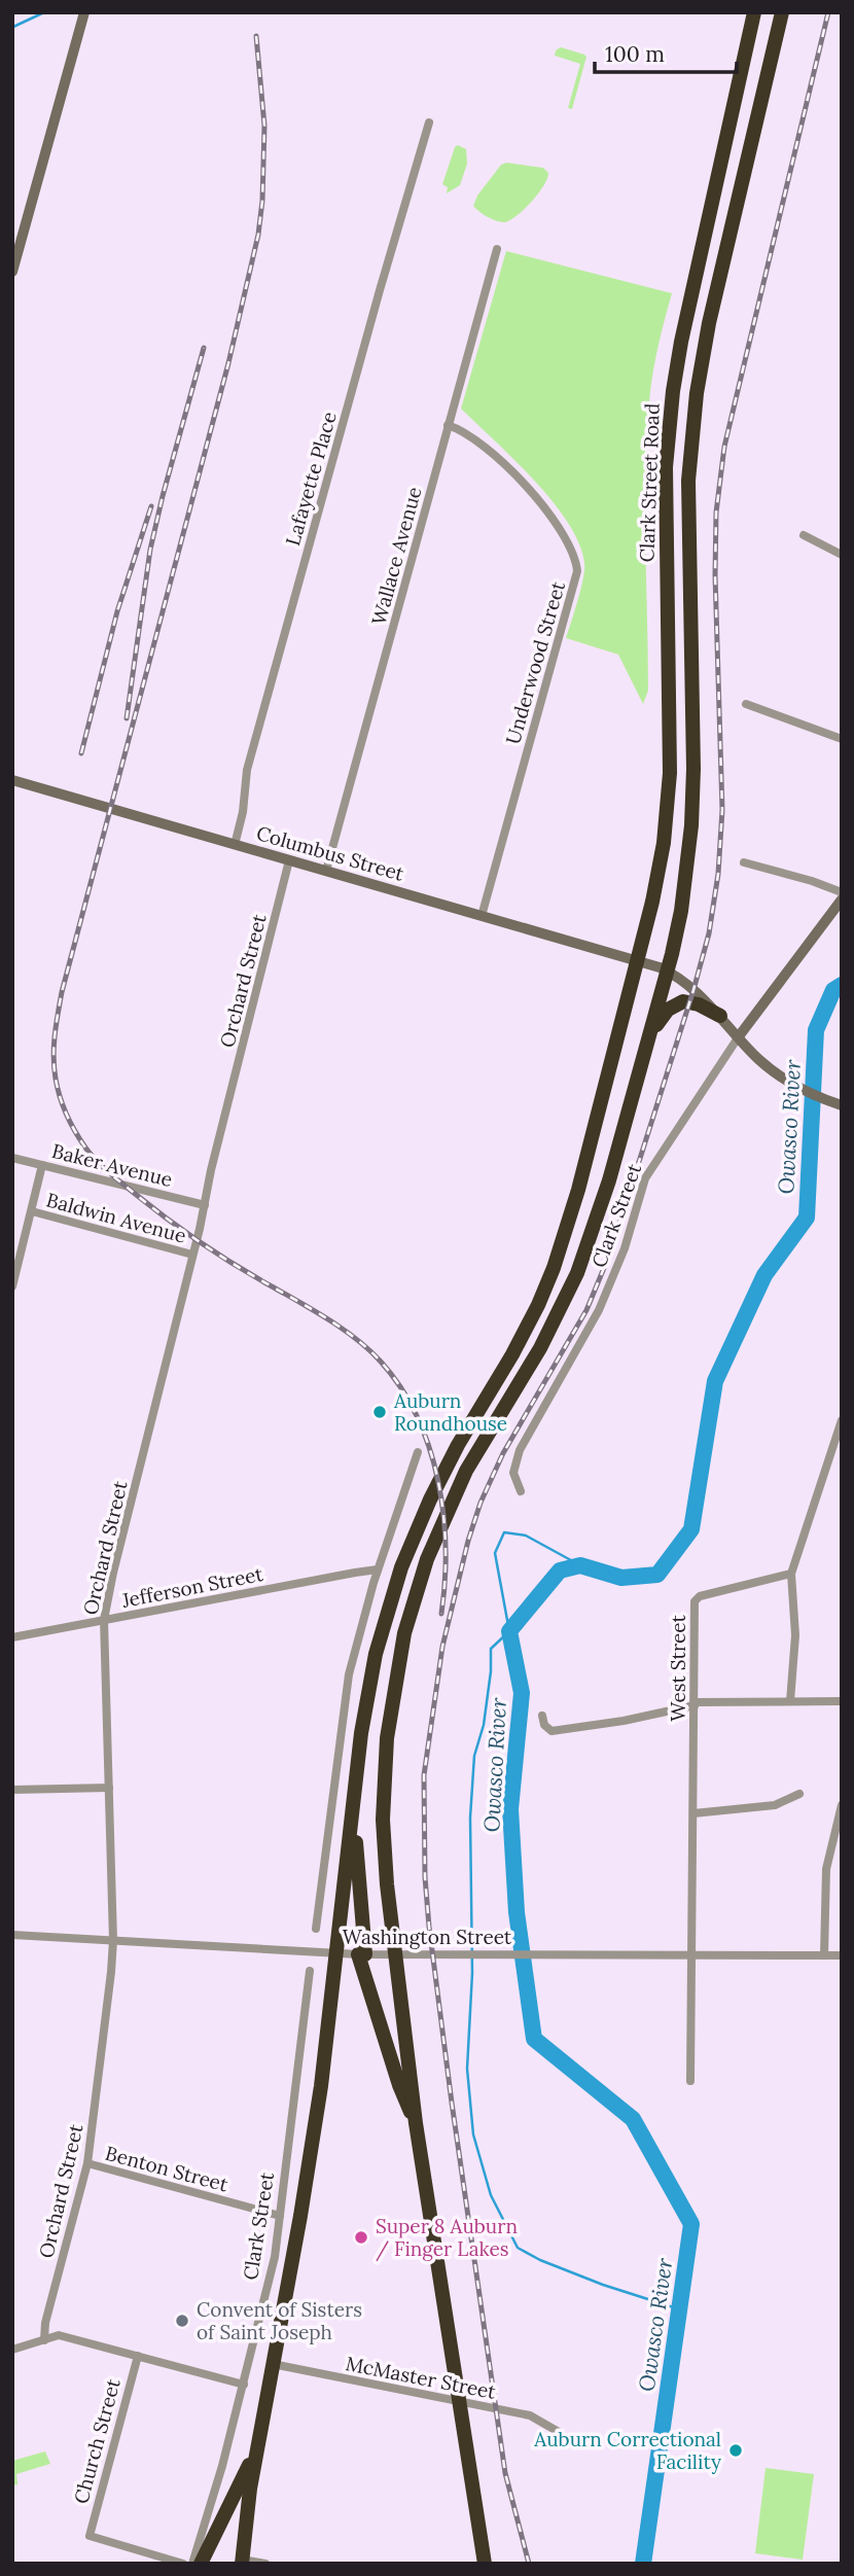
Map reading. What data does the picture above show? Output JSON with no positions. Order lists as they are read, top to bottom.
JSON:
{
  "streets": {
    "highway": ["Clark Street Road"],
    "street": [
      "Lafayette Place",
      "Wallace Avenue",
      "Underwood Street",
      "Columbus Street",
      "Orchard Street",
      "Baker Avenue",
      "Clark Street",
      "Baldwin Avenue",
      "Jefferson Street",
      "West Street",
      "Washington Street",
      "Benton Street",
      "McMaster Street",
      "Church Street"
    ]
  },
  "crossings": [
    ["Lafayette Place", "Columbus Street"],
    ["Clark Street Road", "Columbus Street"],
    ["Wallace Avenue", "Underwood Street"],
    ["Wallace Avenue", "Columbus Street"],
    ["Underwood Street", "Columbus Street"],
    ["Columbus Street", "Orchard Street"],
    ["Columbus Street", "Clark Street"],
    ["Orchard Street", "Baker Avenue"],
    ["Orchard Street", "Baldwin Avenue"],
    ["Orchard Street", "Jefferson Street"],
    ["Orchard Street", "Washington Street"],
    ["Orchard Street", "Benton Street"],
    ["Clark Street", "Benton Street"],
    ["West Street", "Washington Street"]
  ],
  "water": ["Owasco River"],
  "places": [
    "Auburn Roundhouse",
    "Super 8 Auburn / Finger Lakes",
    "Convent of Sisters of Saint Joseph",
    "Auburn Correctional Facility"
  ],
  "scale_bar": "100 m"
}
